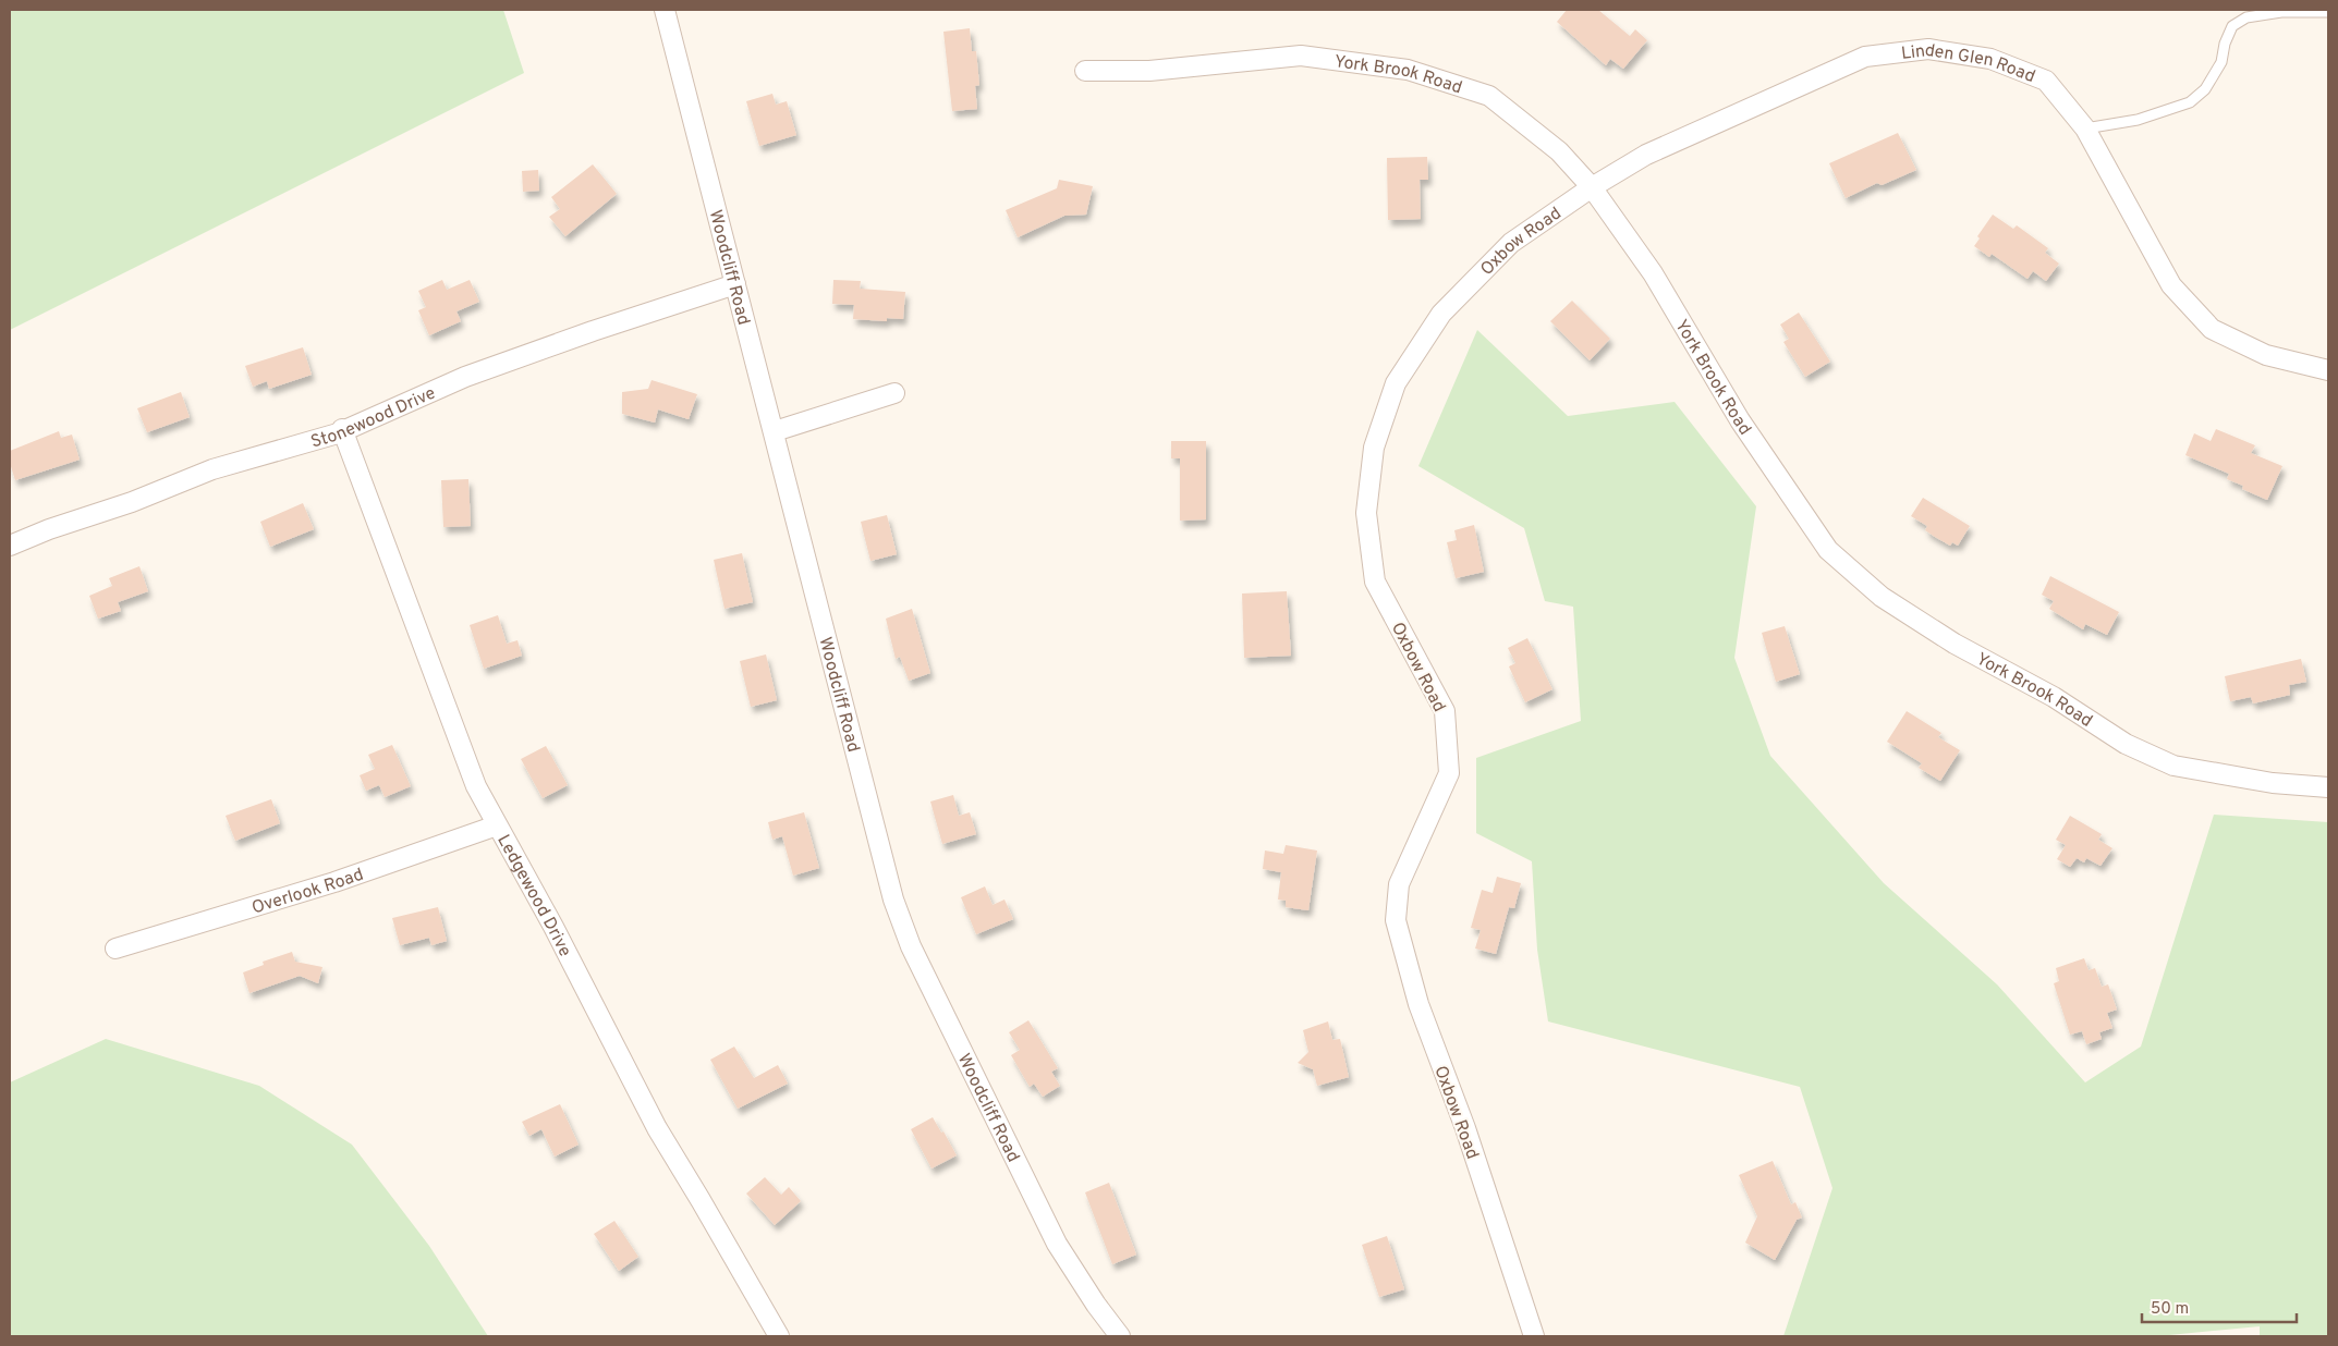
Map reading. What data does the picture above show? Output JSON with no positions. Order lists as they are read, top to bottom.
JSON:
{
  "streets": {
    "street": [
      "Linden Glen Road",
      "York Brook Road",
      "Oxbow Road",
      "Woodcliff Road",
      "Stonewood Drive",
      "Overlook Road",
      "Ledgewood Drive"
    ]
  },
  "crossings": [
    ["Linden Glen Road", "York Brook Road"],
    ["Linden Glen Road", "Oxbow Road"],
    ["York Brook Road", "Oxbow Road"],
    ["Woodcliff Road", "Stonewood Drive"],
    ["Stonewood Drive", "Ledgewood Drive"],
    ["Overlook Road", "Ledgewood Drive"]
  ],
  "scale_bar": "50 m"
}
